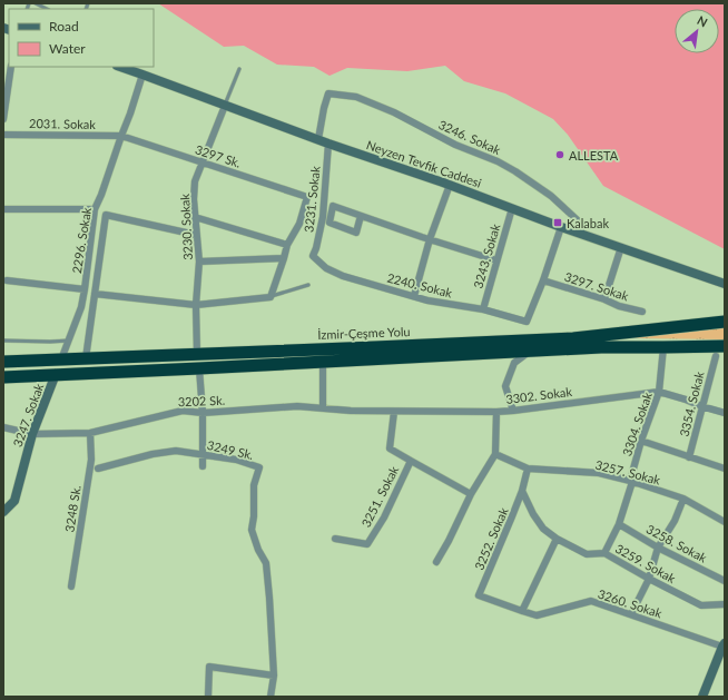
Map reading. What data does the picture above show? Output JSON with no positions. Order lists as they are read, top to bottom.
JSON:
{
  "streets": {
    "highway": ["İzmir-Çeşme Yolu"],
    "street": [
      "2031. Sokak",
      "3246. Sokak",
      "3297 Sk.",
      "Neyzen Tevfik Caddesi",
      "3231. Sokak",
      "3230. Sokak",
      "2296. Sokak",
      "3243. Sokak",
      "2240. Sokak",
      "3297. Sokak",
      "3302. Sokak",
      "3202 Sk.",
      "3354. Sokak",
      "3247. Sokak",
      "3304. Sokak",
      "3249 Sk.",
      "3257. Sokak",
      "3251. Sokak",
      "3248 Sk.",
      "3252. Sokak",
      "3258. Sokak",
      "3259. Sokak",
      "3260. Sokak"
    ]
  },
  "crossings": [
    ["2031. Sokak", "3297 Sk."],
    ["2031. Sokak", "2296. Sokak"],
    ["3246. Sokak", "Neyzen Tevfik Caddesi"],
    ["3297 Sk.", "3230. Sokak"],
    ["3297 Sk.", "2296. Sokak"],
    ["Neyzen Tevfik Caddesi", "3231. Sokak"],
    ["Neyzen Tevfik Caddesi", "3230. Sokak"],
    ["Neyzen Tevfik Caddesi", "2296. Sokak"],
    ["Neyzen Tevfik Caddesi", "3243. Sokak"],
    ["3231. Sokak", "2240. Sokak"],
    ["3230. Sokak", "İzmir-Çeşme Yolu"],
    ["2296. Sokak", "İzmir-Çeşme Yolu"],
    ["3243. Sokak", "2240. Sokak"],
    ["2240. Sokak", "3297. Sokak"],
    ["3302. Sokak", "3202 Sk."],
    ["3302. Sokak", "3354. Sokak"],
    ["3302. Sokak", "3304. Sokak"],
    ["3302. Sokak", "3251. Sokak"],
    ["3202 Sk.", "3247. Sokak"],
    ["3202 Sk.", "3248 Sk."],
    ["3304. Sokak", "3257. Sokak"],
    ["3304. Sokak", "3258. Sokak"],
    ["3304. Sokak", "3259. Sokak"],
    ["3252. Sokak", "3259. Sokak"],
    ["3252. Sokak", "3260. Sokak"]
  ],
  "places": {
    "other": ["ALLESTA"],
    "transit": ["Kalabak"]
  },
  "legend": ["Road", "Water"],
  "north": "top right"
}
